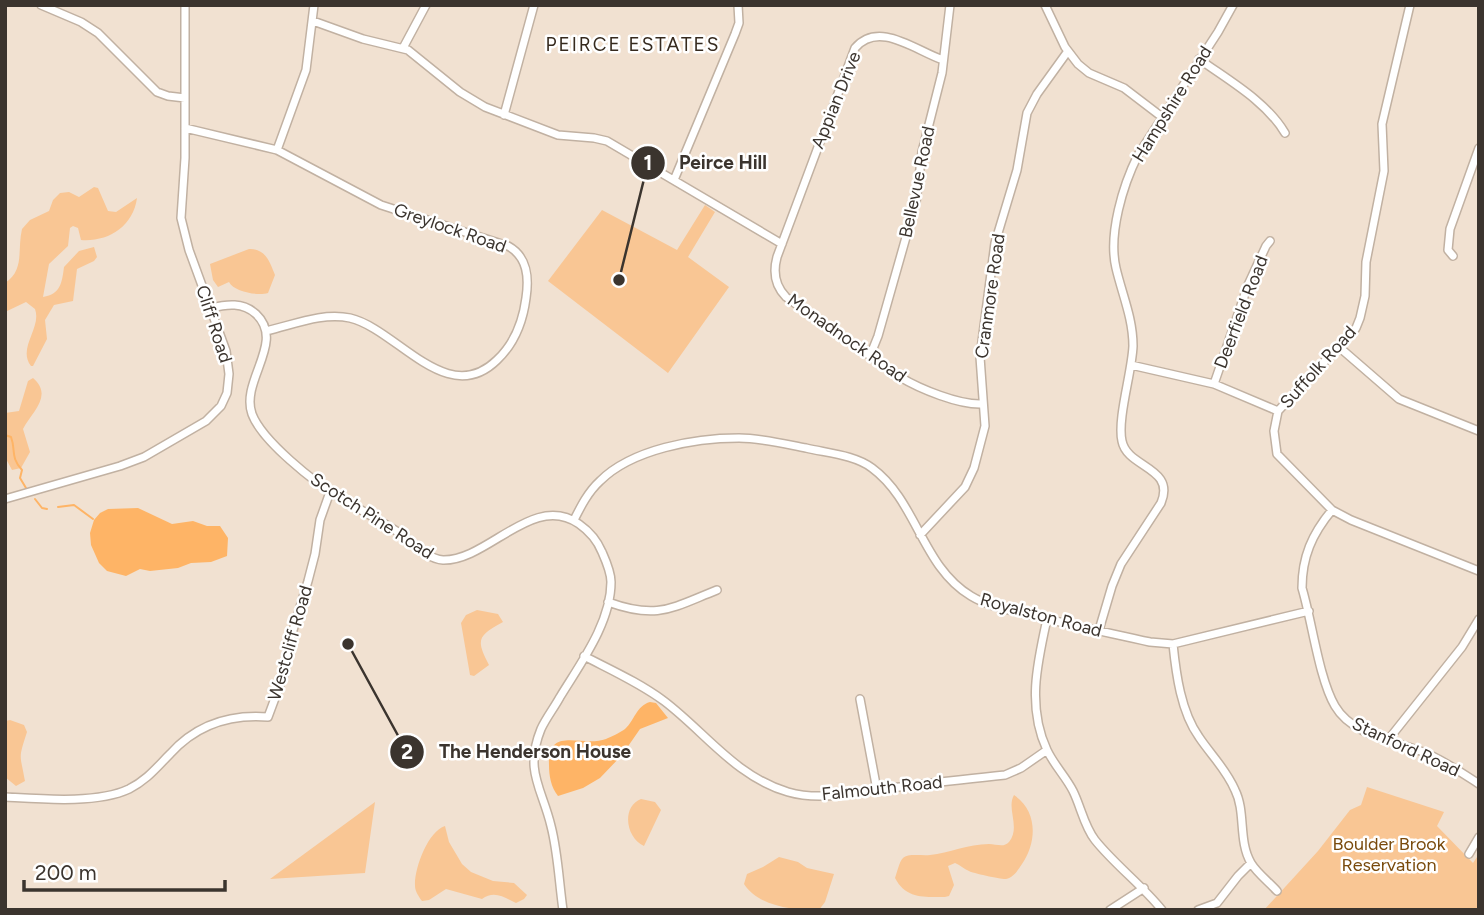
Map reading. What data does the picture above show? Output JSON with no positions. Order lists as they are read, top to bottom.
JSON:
{
  "streets": {
    "street": [
      "Appian Drive",
      "Hampshire Road",
      "Bellevue Road",
      "Greylock Road",
      "Cranmore Road",
      "Deerfield Road",
      "Cliff Road",
      "Monadnock Road",
      "Suffolk Road",
      "Scotch Pine Road",
      "Royalston Road",
      "Westcliff Road",
      "Stanford Road",
      "Falmouth Road"
    ]
  },
  "crossings": [
    ["Appian Drive", "Bellevue Road"],
    ["Appian Drive", "Monadnock Road"],
    ["Hampshire Road", "Royalston Road"],
    ["Bellevue Road", "Monadnock Road"],
    ["Greylock Road", "Cliff Road"],
    ["Greylock Road", "Scotch Pine Road"],
    ["Cranmore Road", "Monadnock Road"],
    ["Cranmore Road", "Royalston Road"],
    ["Suffolk Road", "Stanford Road"],
    ["Scotch Pine Road", "Royalston Road"],
    ["Scotch Pine Road", "Westcliff Road"],
    ["Royalston Road", "Stanford Road"]
  ],
  "districts": ["PEIRCE ESTATES"],
  "parks": ["Boulder Brook Reservation"],
  "places": ["Peirce Hill", "The Henderson House"],
  "scale_bar": "200 m"
}
